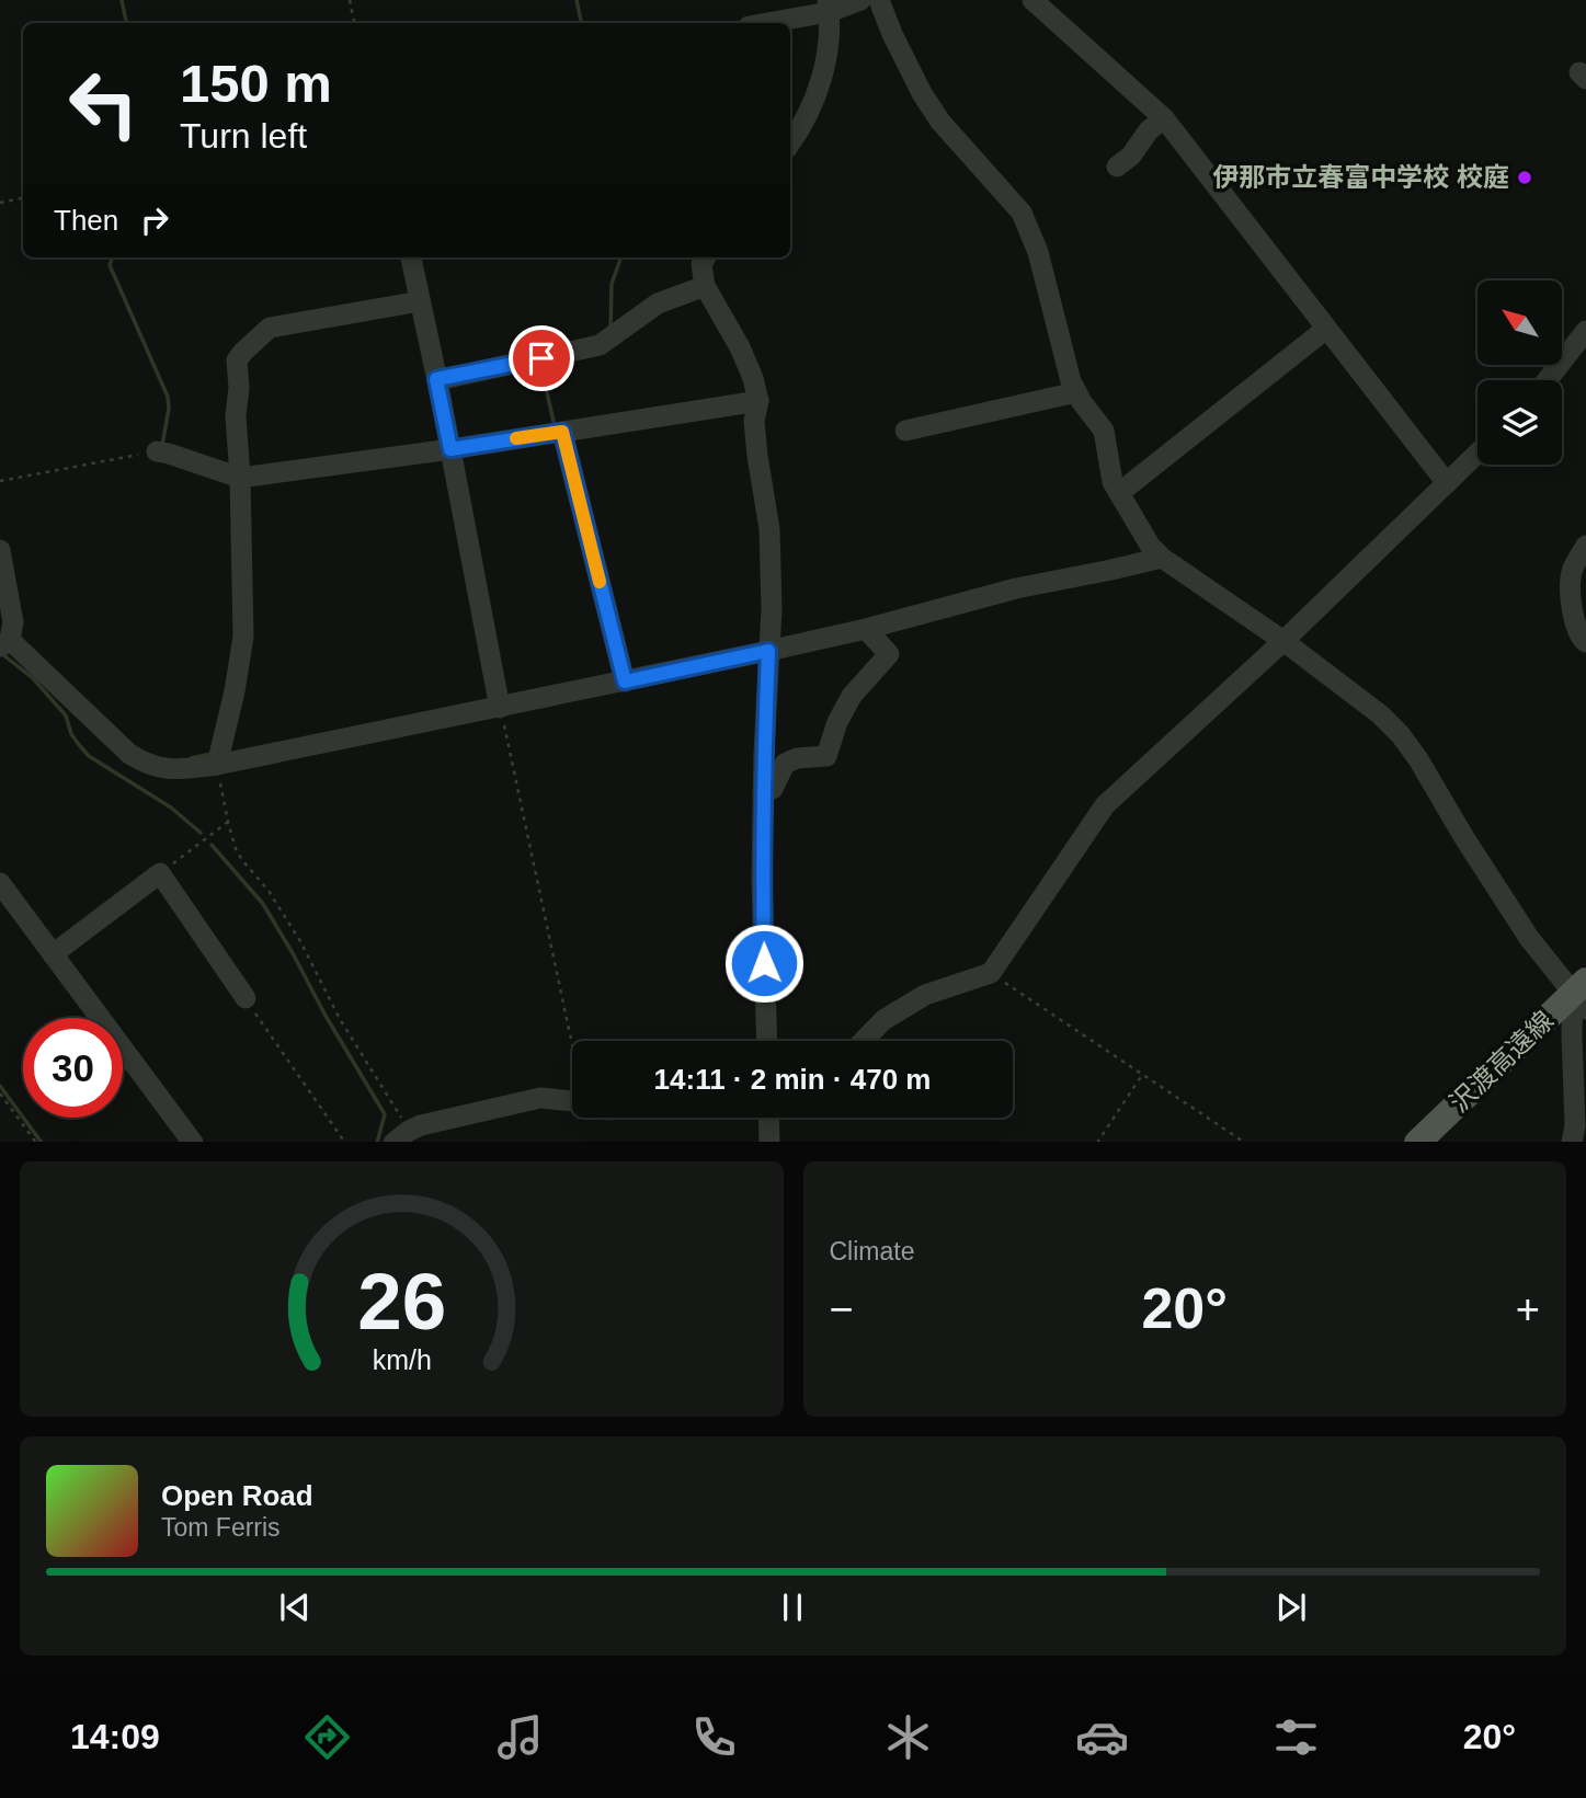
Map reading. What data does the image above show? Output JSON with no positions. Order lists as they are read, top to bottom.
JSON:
{
  "streets": {
    "main road": ["沢渡高遠線"]
  },
  "places": ["伊那市立春富中学校 校庭"],
  "north": "top left",
  "page": {
    "turn": ["150 m", "Turn left"],
    "then": "Then",
    "limit": "30",
    "trip": "14:11 · 2 min · 470 m",
    "tile": "Climate",
    "heat": ["−", "20°", "+"],
    "song": ["Open Road", "Tom Ferris"],
    "tabs": ["14:09", "20°"],
    "gauge": ["26", "km/h"]
  }
}
